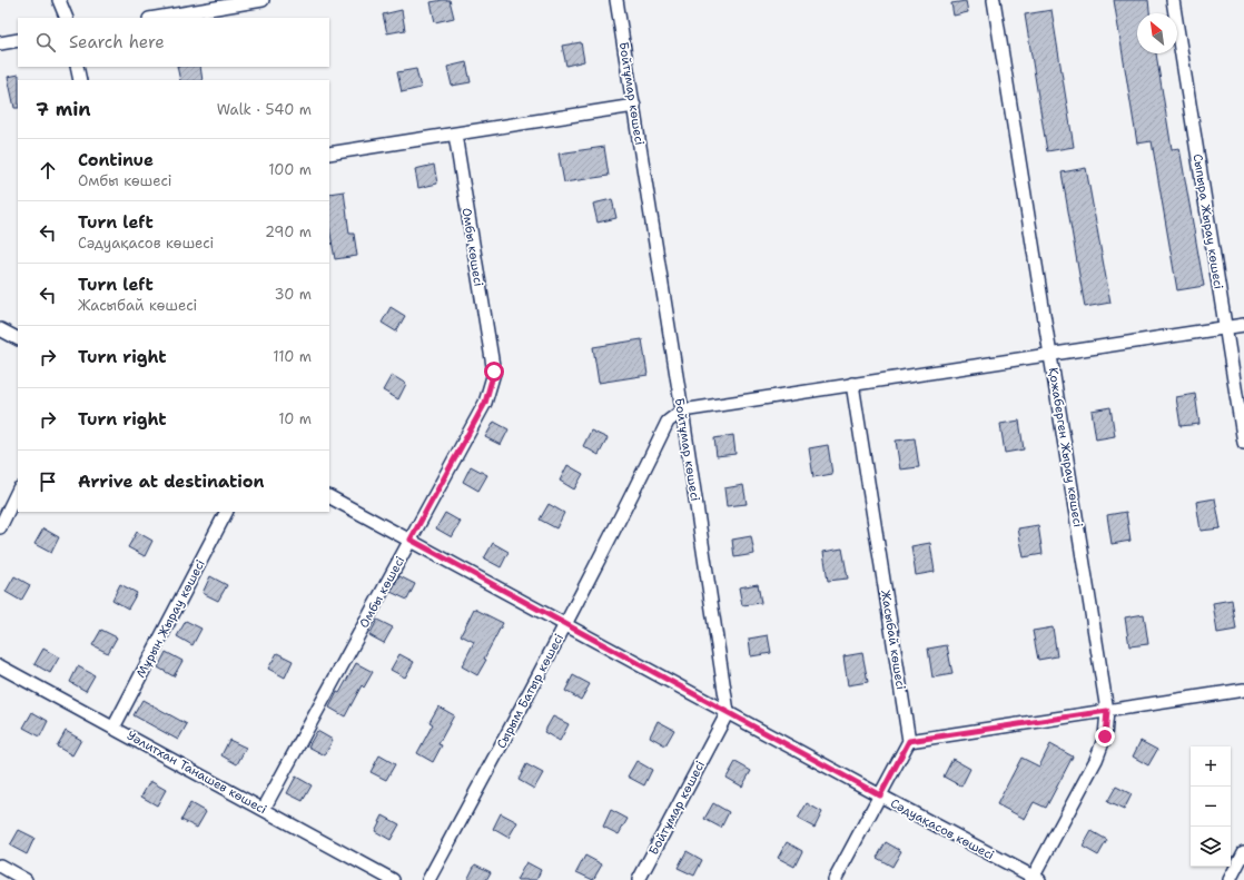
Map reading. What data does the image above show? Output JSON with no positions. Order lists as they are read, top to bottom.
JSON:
{
  "streets": {
    "street": [
      "Бойтұмар көшесі",
      "Сыпыра Жырау көшесі",
      "Омбы көшесі",
      "Қожаберген Жырау көшесі",
      "Мұрын Жырау көшесі",
      "Жасыбай көшесі",
      "Сырым Батыр көшесі",
      "Уәлитхан Танашев көшесі",
      "Сәдуақасов көшесі"
    ]
  },
  "crossings": [
    ["Бойтұмар көшесі", "Сырым Батыр көшесі"],
    ["Бойтұмар көшесі", "Сәдуақасов көшесі"],
    ["Омбы көшесі", "Уәлитхан Танашев көшесі"],
    ["Омбы көшесі", "Сәдуақасов көшесі"],
    ["Қожаберген Жырау көшесі", "Сәдуақасов көшесі"],
    ["Мұрын Жырау көшесі", "Уәлитхан Танашев көшесі"],
    ["Сырым Батыр көшесі", "Сәдуақасов көшесі"]
  ],
  "north": "top left",
  "page": {
    "search": "Search here",
    "heading": ["7 min", "Walk · 540 m"],
    "list": [
      ["Continue", "Омбы көшесі", "100 m"],
      ["Turn left", "Сәдуақасов көшесі", "290 m"],
      ["Turn left", "Жасыбай көшесі", "30 m"],
      ["Turn right", "110 m"],
      ["Turn right", "10 m"],
      "Arrive at destination"
    ],
    "map_buttons": ["+", "−"]
  }
}
